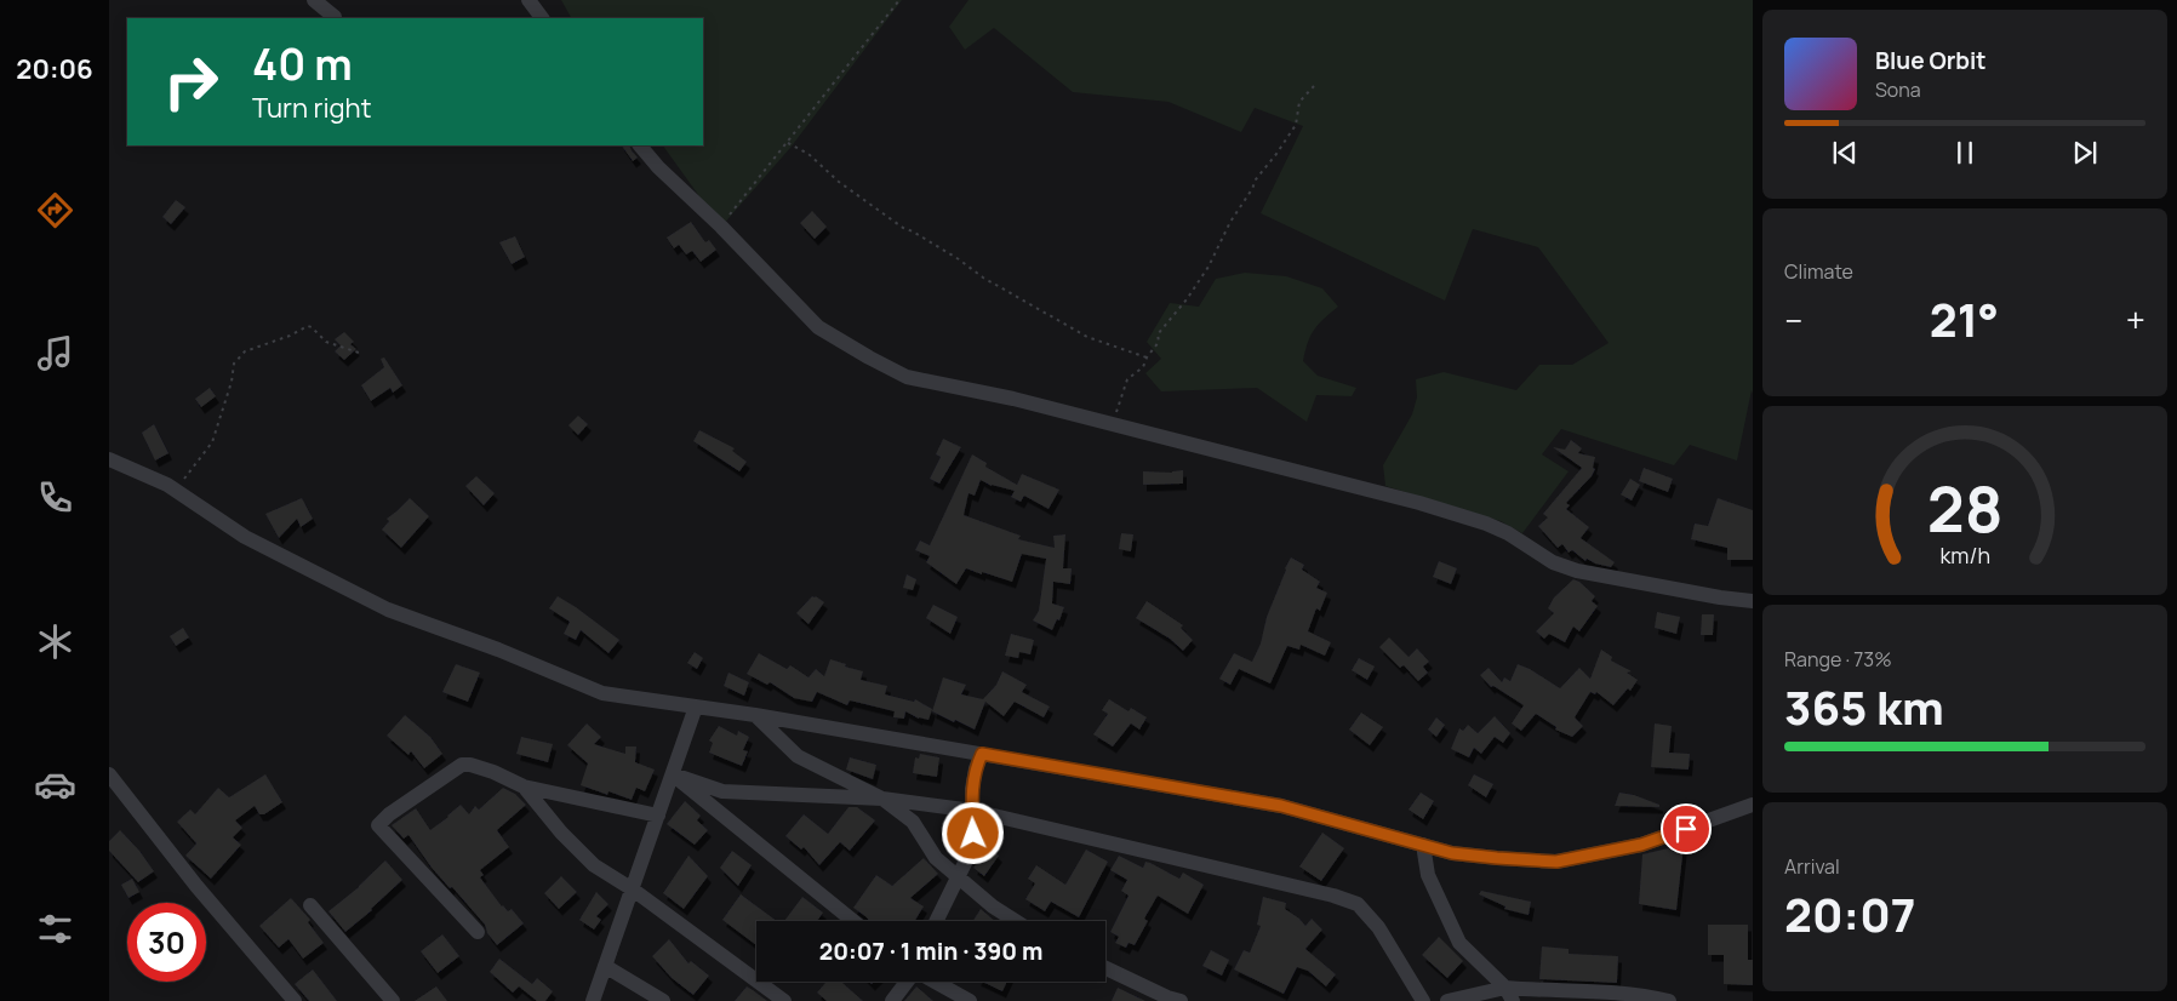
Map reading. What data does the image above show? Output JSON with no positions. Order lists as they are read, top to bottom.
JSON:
{
  "page": {
    "tabs": "20:06",
    "turn": ["40 m", "Turn right"],
    "song": ["Blue Orbit", "Sona"],
    "tile": [
      "Climate",
      ["Range · 73%", "365 km"],
      ["Arrival", "20:07"]
    ],
    "heat": ["−", "21°", "+"],
    "limit": "30",
    "trip": "20:07 · 1 min · 390 m",
    "gauge": ["28", "km/h"]
  }
}
